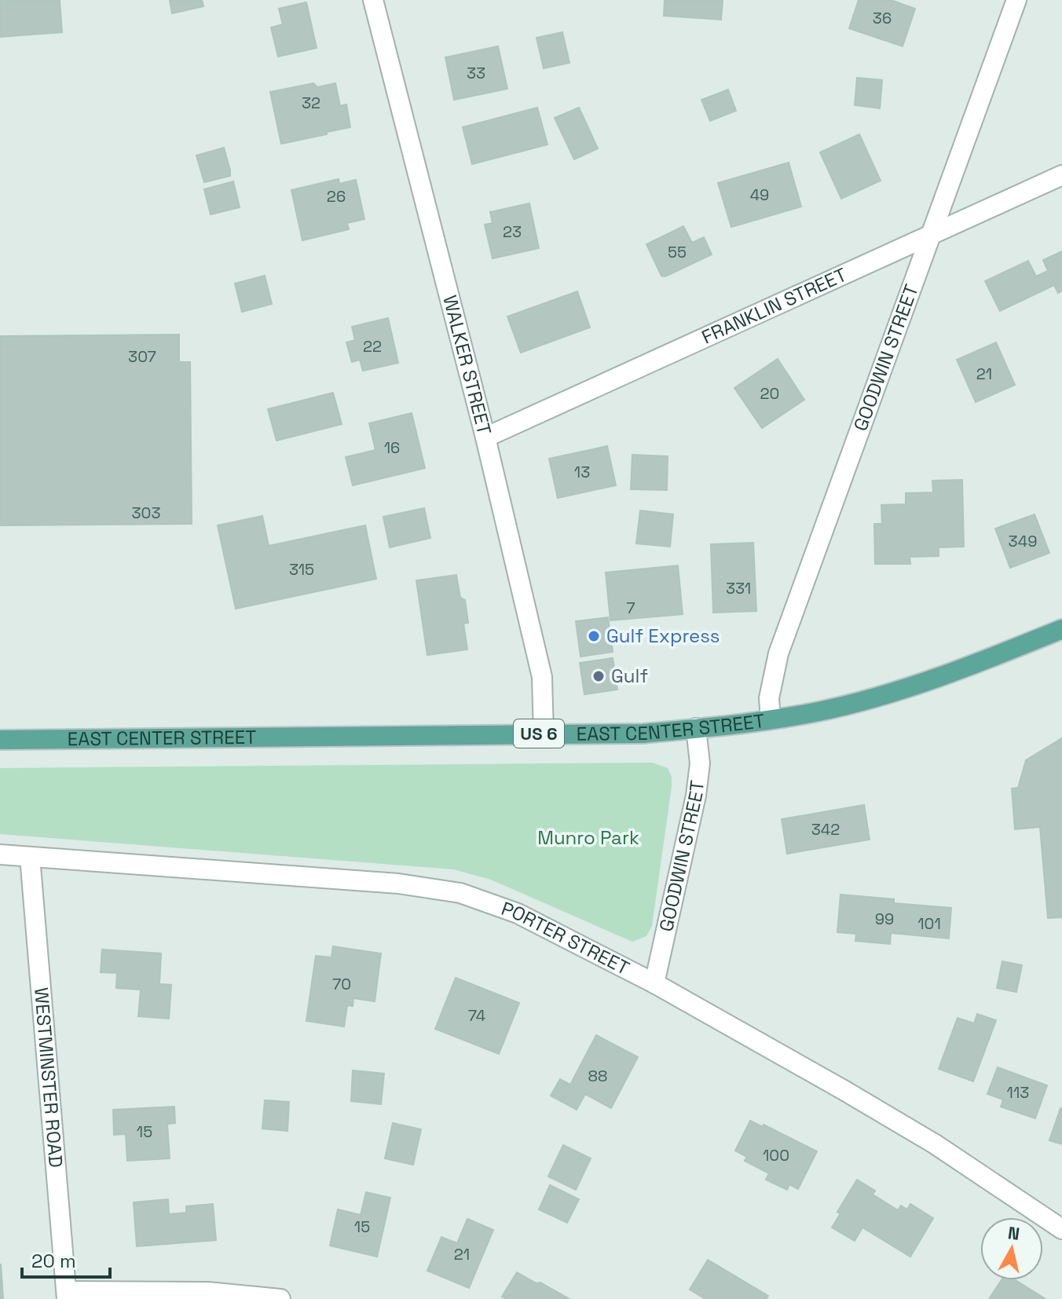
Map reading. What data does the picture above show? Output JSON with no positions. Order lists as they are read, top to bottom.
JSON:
{
  "streets": {
    "main road": ["EAST CENTER STREET", "US 6"],
    "street": [
      "FRANKLIN STREET",
      "GOODWIN STREET",
      "WALKER STREET",
      "PORTER STREET",
      "WESTMINSTER ROAD"
    ]
  },
  "crossings": [
    ["FRANKLIN STREET", "GOODWIN STREET"],
    ["FRANKLIN STREET", "WALKER STREET"],
    ["GOODWIN STREET", "EAST CENTER STREET"],
    ["GOODWIN STREET", "PORTER STREET"],
    ["WALKER STREET", "EAST CENTER STREET"],
    ["PORTER STREET", "WESTMINSTER ROAD"]
  ],
  "parks": ["Munro Park"],
  "places": ["Gulf Express", "Gulf"],
  "house_numbers": [
    "36",
    "33",
    "32",
    "49",
    "26",
    "23",
    "55",
    "22",
    "307",
    "21",
    "20",
    "16",
    "13",
    "303",
    "349",
    "315",
    "331",
    "7",
    "342",
    "99",
    "101",
    "70",
    "74",
    "88",
    "113",
    "15",
    "100",
    "15",
    "21"
  ],
  "scale_bar": "20 m",
  "north": "top"
}
